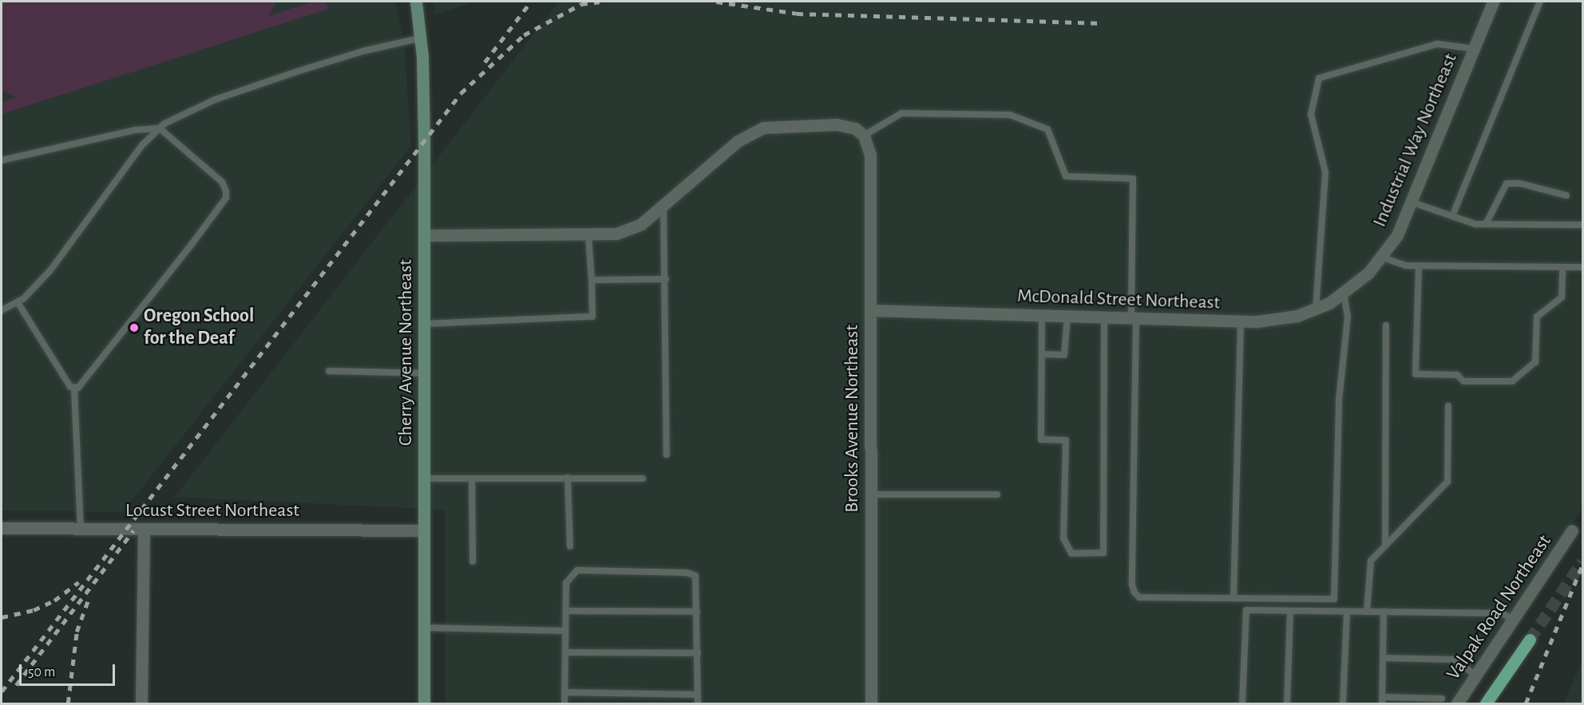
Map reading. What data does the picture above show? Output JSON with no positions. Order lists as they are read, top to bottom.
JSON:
{
  "streets": {
    "main road": ["Cherry Avenue Northeast"],
    "street": [
      "Industrial Way Northeast",
      "McDonald Street Northeast",
      "Brooks Avenue Northeast",
      "Locust Street Northeast",
      "Valpak Road Northeast"
    ]
  },
  "crossings": [
    ["Industrial Way Northeast", "McDonald Street Northeast"],
    ["McDonald Street Northeast", "Brooks Avenue Northeast"],
    ["Cherry Avenue Northeast", "Locust Street Northeast"]
  ],
  "places": ["Oregon School for the Deaf"],
  "scale_bar": "50 m"
}
